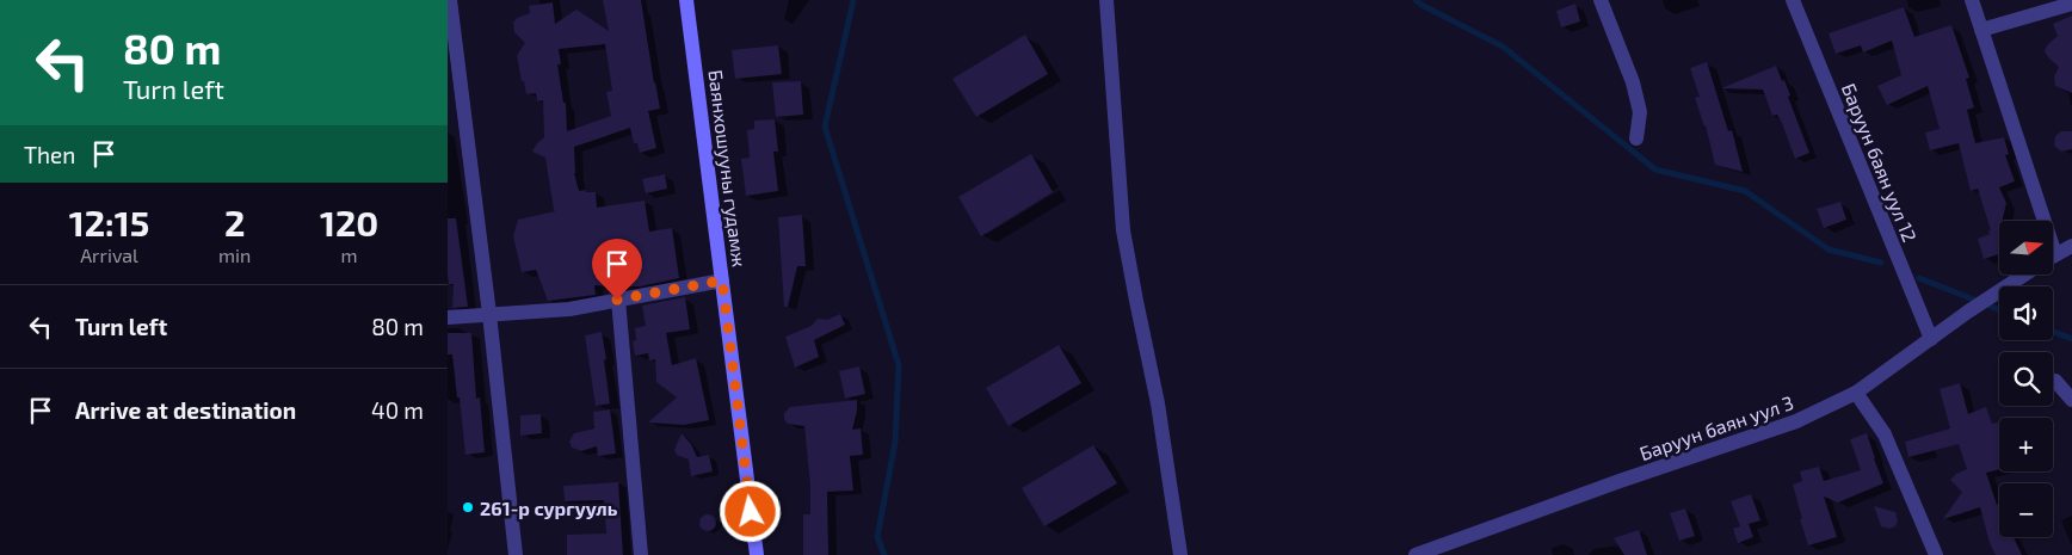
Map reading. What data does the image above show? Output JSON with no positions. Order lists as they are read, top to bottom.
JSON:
{
  "streets": {
    "main road": ["Баянхошууны гудамж"],
    "street": ["Баруун баян уул 12", "Баруун баян уул 3"]
  },
  "crossings": [
    ["Баруун баян уул 12", "Баруун баян уул 3"]
  ],
  "places": ["261-р сургууль"],
  "north": "right",
  "page": {
    "turn": ["80 m", "Turn left"],
    "then": "Then",
    "eta": [
      "12:15",
      "Arrival",
      "2",
      "min",
      "120",
      "m"
    ],
    "map_buttons": ["+", "−"],
    "list": [
      {
        "name": "Turn left",
        "value": "80 m"
      },
      {
        "name": "Arrive at destination",
        "value": "40 m"
      }
    ]
  }
}
